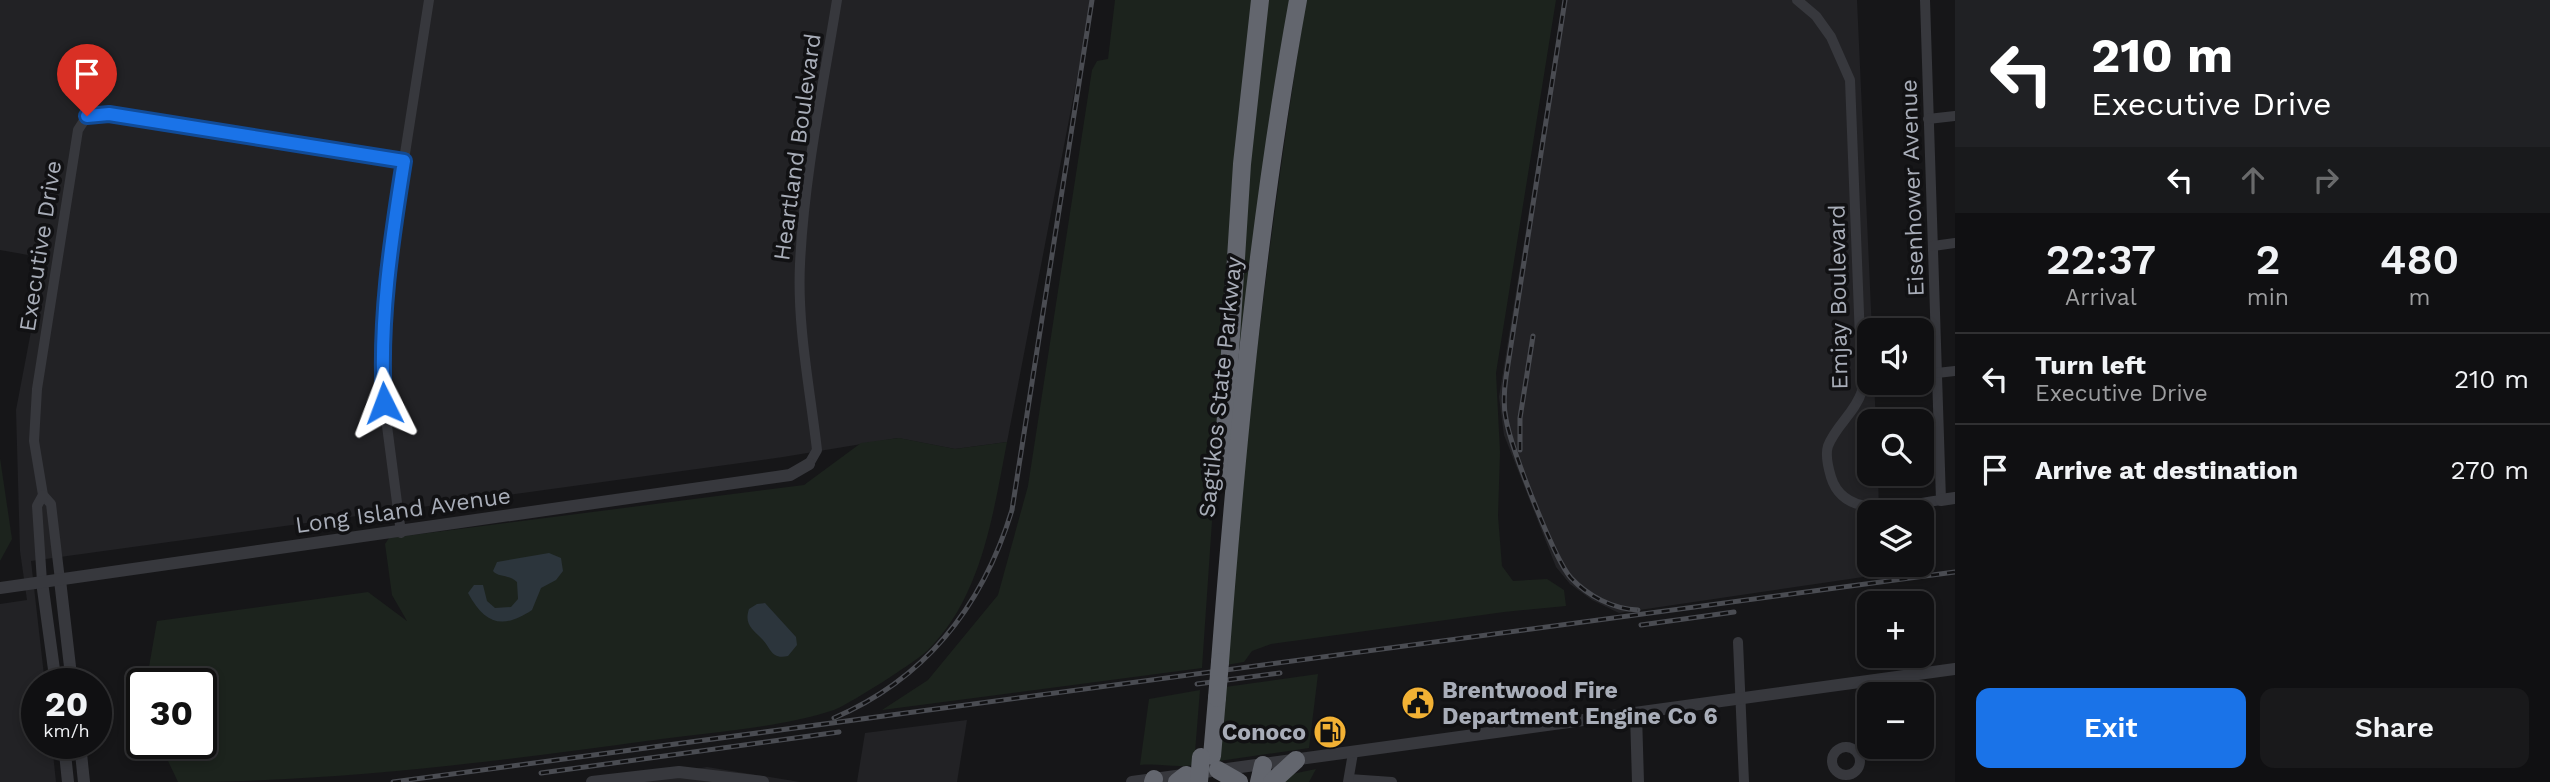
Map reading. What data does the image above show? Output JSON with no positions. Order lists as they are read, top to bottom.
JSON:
{
  "streets": {
    "highway": ["Sagtikos State Parkway"],
    "street": [
      "Heartland Boulevard",
      "Eisenhower Avenue",
      "Executive Drive",
      "Emjay Boulevard",
      "Long Island Avenue"
    ]
  },
  "crossings": [
    ["Heartland Boulevard", "Long Island Avenue"],
    ["Eisenhower Avenue", "Emjay Boulevard"],
    ["Executive Drive", "Long Island Avenue"]
  ],
  "places": {
    "public building": ["Brentwood Fire Department Engine Co 6"],
    "fuel station": ["Conoco"]
  },
  "page": {
    "turn": ["210 m", "Executive Drive"],
    "eta": [
      "22:37",
      "Arrival",
      "2",
      "min",
      "480",
      "m"
    ],
    "map_buttons": ["+", "−"],
    "list": [
      {
        "name": "Turn left",
        "note": "Executive Drive",
        "value": "210 m"
      },
      {
        "name": "Arrive at destination",
        "value": "270 m"
      }
    ],
    "speed": "20 km/h",
    "limit": "30",
    "buttons": ["Exit", "Share"]
  }
}
